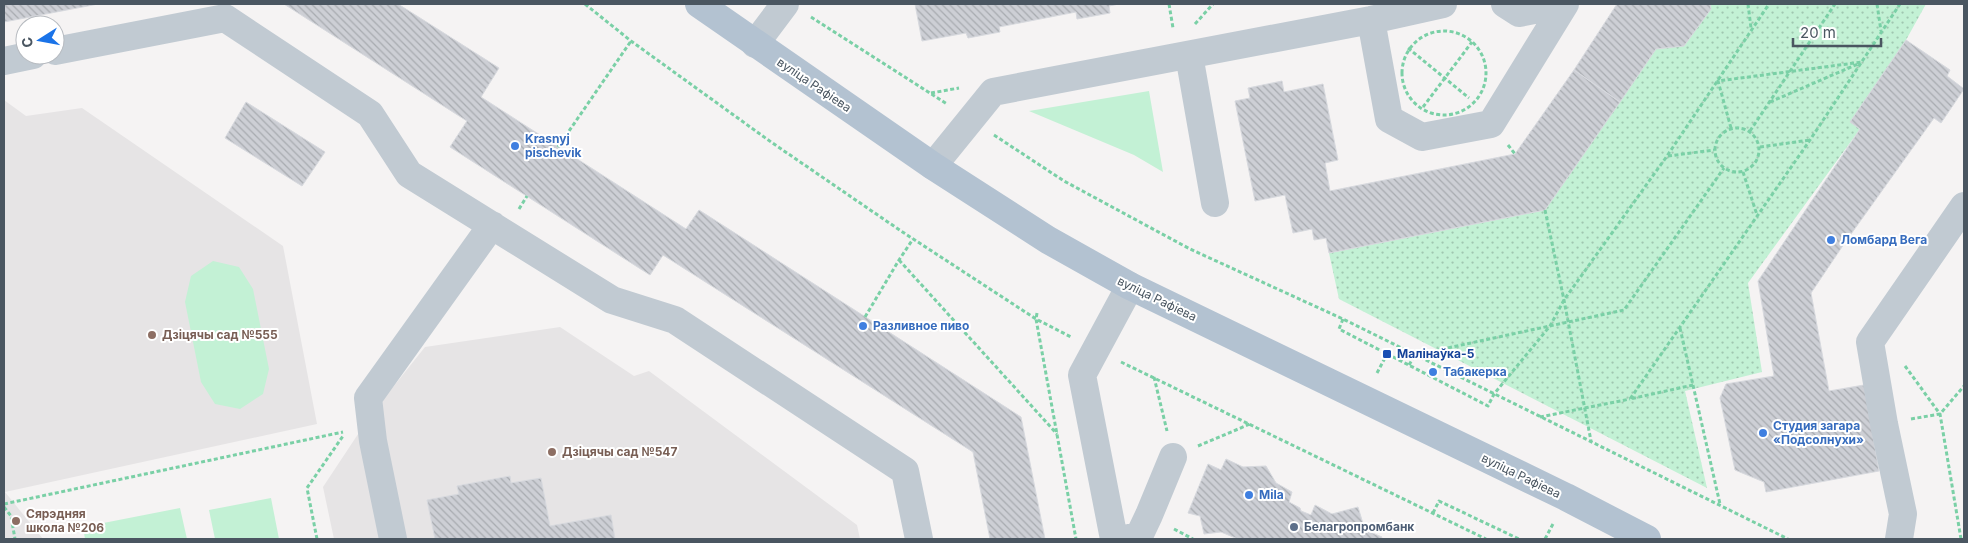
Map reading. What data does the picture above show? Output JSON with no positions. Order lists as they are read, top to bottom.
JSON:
{
  "streets": {
    "main road": ["вуліца Рафіева"]
  },
  "places": {
    "other": [
      "Krasnyj pischevik",
      "Ломбард Вега",
      "Разливное пиво",
      "Дзіцячы сад №555",
      "Табакерка",
      "Студия загара «Подсолнухи»",
      "Дзіцячы сад №547",
      "Mila",
      "Сярэдняя школа №206",
      "Белагропромбанк"
    ],
    "transit": ["Малінаўка-5"]
  },
  "scale_bar": "20 m",
  "north": "left"
}
